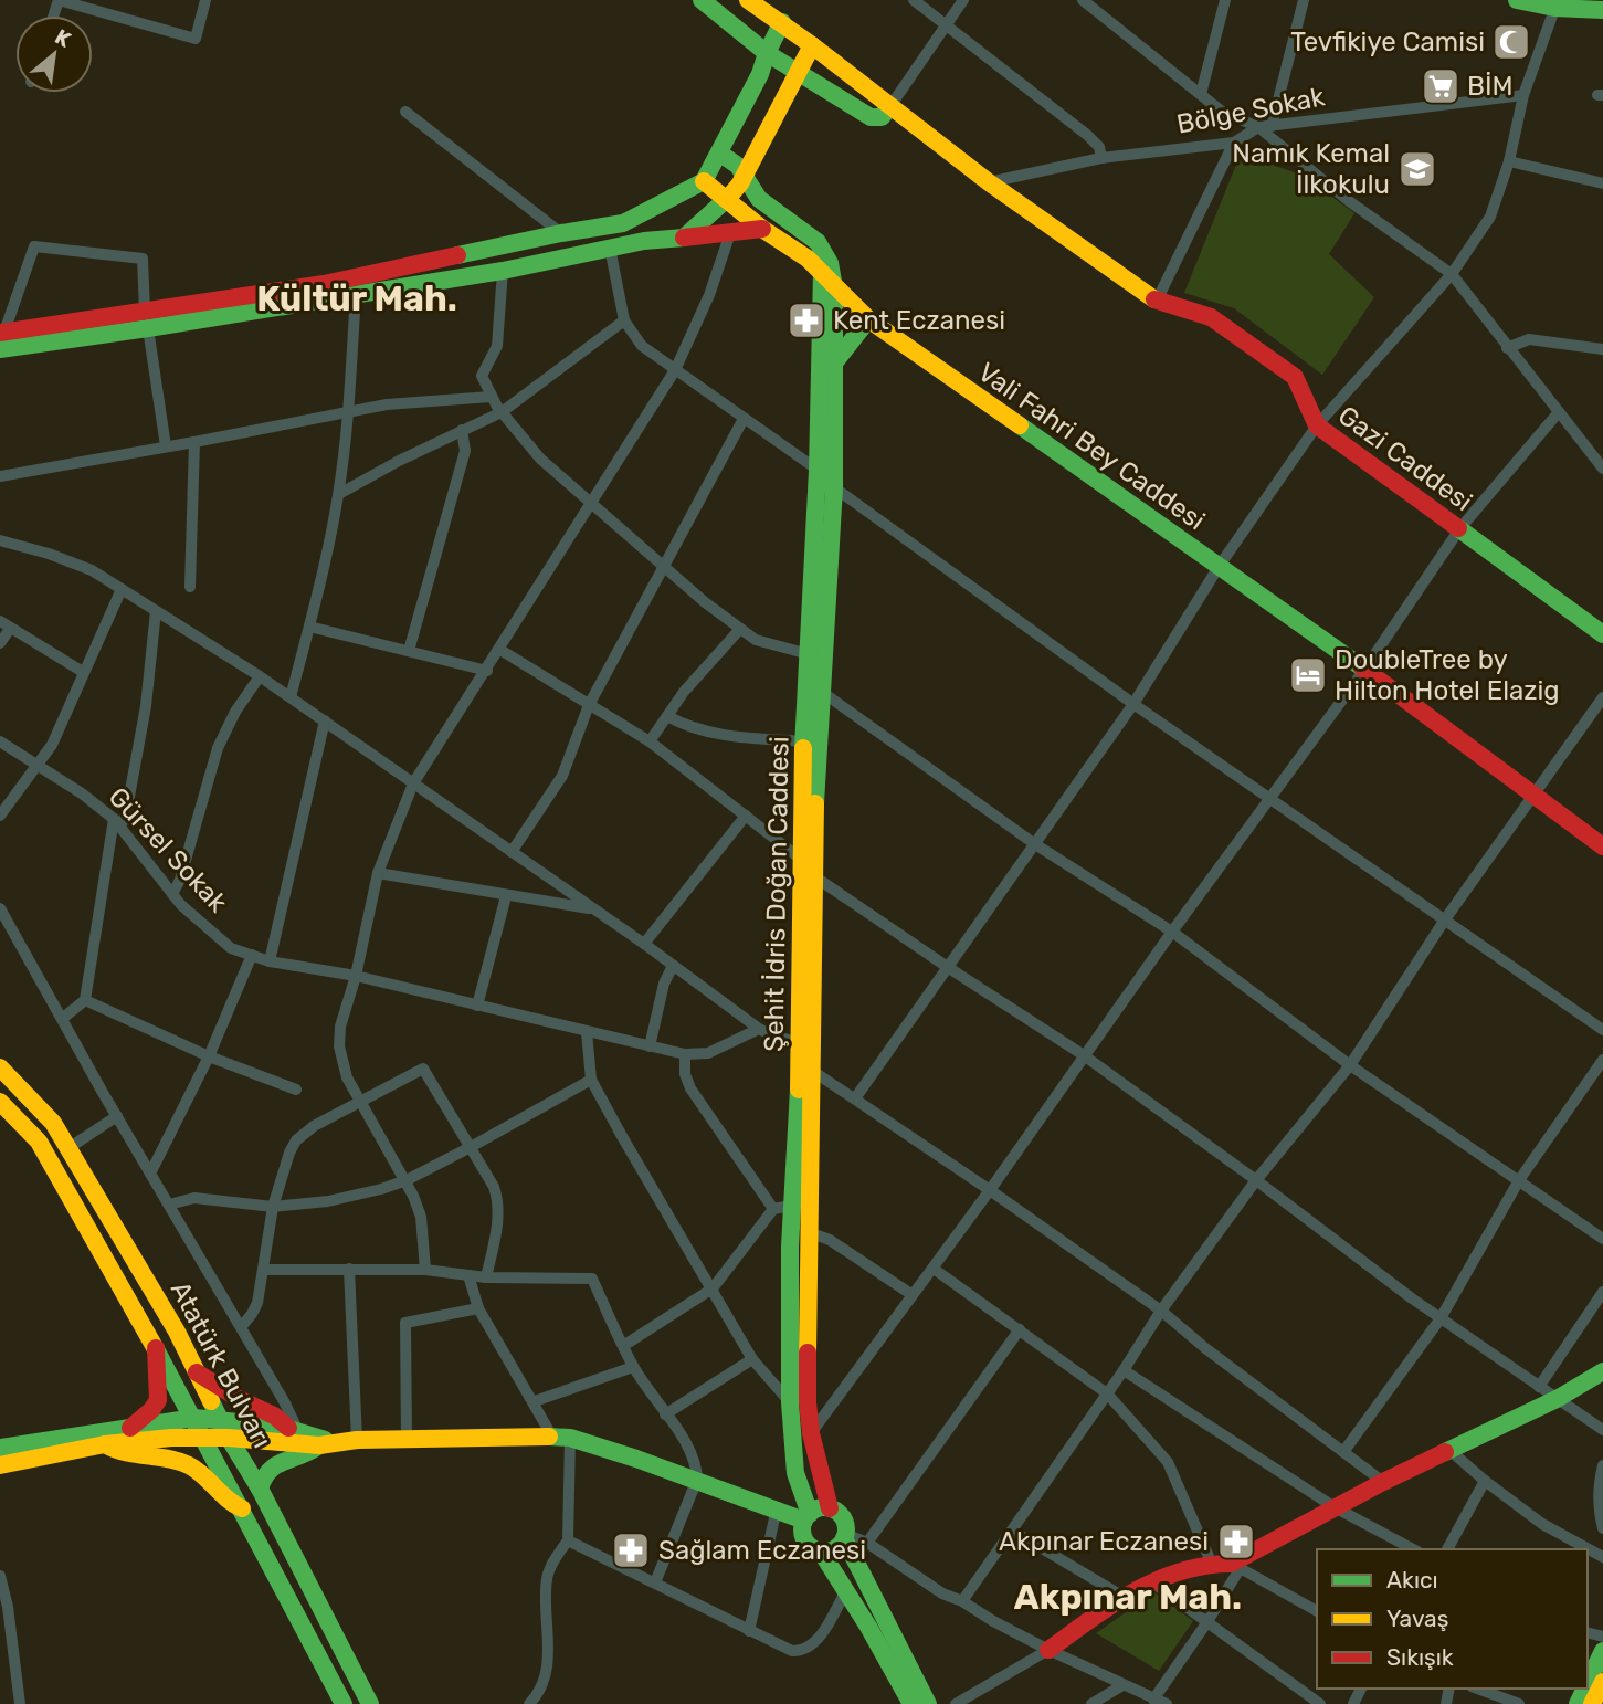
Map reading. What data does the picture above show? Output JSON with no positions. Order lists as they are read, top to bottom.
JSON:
{
  "streets": {
    "main road": [
      "Vali Fahri Bey Caddesi",
      "Gazi Caddesi",
      "Şehit İdris Doğan Caddesi",
      "Atatürk Bulvarı"
    ],
    "street": ["Bölge Sokak", "Gürsel Sokak"]
  },
  "crossings": [
    ["Bölge Sokak", "Gazi Caddesi"],
    ["Vali Fahri Bey Caddesi", "Şehit İdris Doğan Caddesi"]
  ],
  "districts": ["Kültür Mah.", "Akpınar Mah."],
  "places": {
    "mosque": ["Tevfikiye Camisi"],
    "supermarket": ["BİM"],
    "school or university": ["Namık Kemal İlkokulu"],
    "pharmacy": ["Kent Eczanesi", "Akpınar Eczanesi", "Sağlam Eczanesi"],
    "hotel": ["DoubleTree by Hilton Hotel Elazig"]
  },
  "legend": ["Akıcı", "Yavaş", "Sıkışık"],
  "north": "top right"
}
